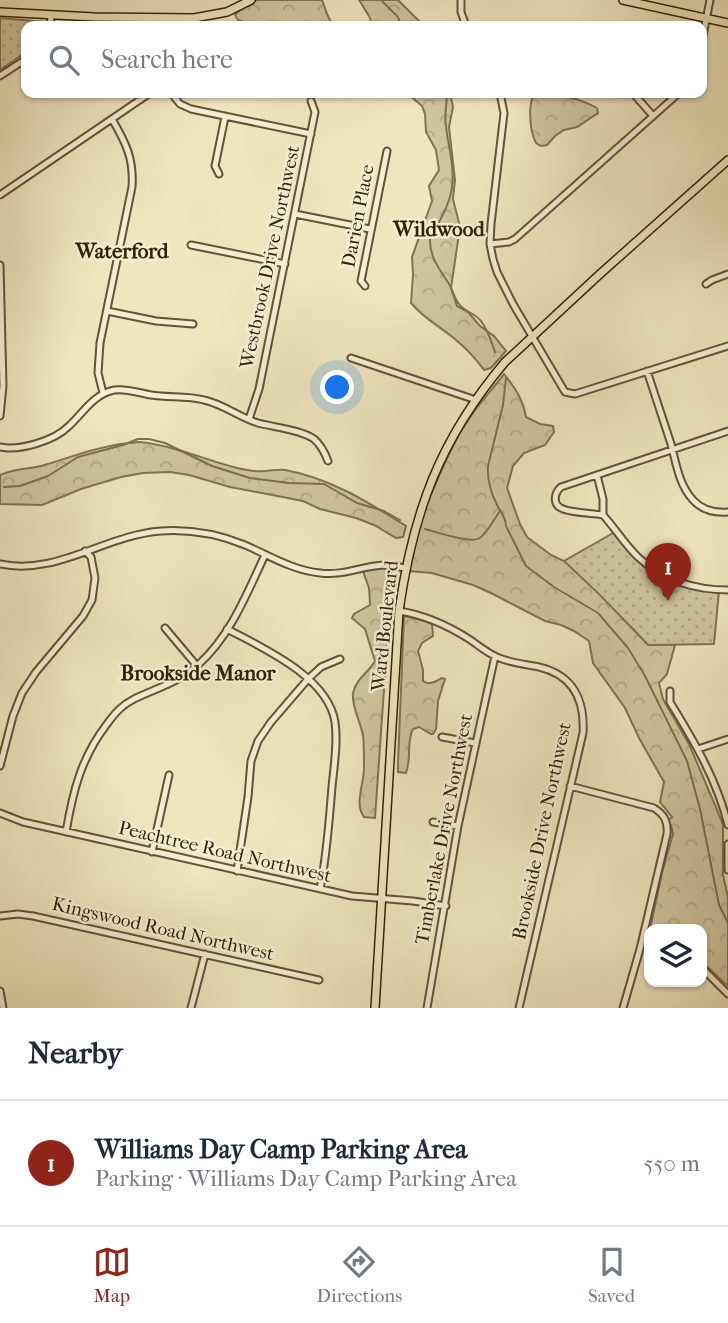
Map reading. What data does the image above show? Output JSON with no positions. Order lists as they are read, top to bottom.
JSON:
{
  "streets": {
    "main road": ["Ward Boulevard"],
    "street": [
      "Darien Place",
      "Westbrook Drive Northwest",
      "Timberlake Drive Northwest",
      "Brookside Drive Northwest",
      "Peachtree Road Northwest",
      "Kingswood Road Northwest"
    ]
  },
  "crossings": [
    ["Ward Boulevard", "Brookside Drive Northwest"],
    ["Ward Boulevard", "Peachtree Road Northwest"],
    ["Timberlake Drive Northwest", "Brookside Drive Northwest"],
    ["Timberlake Drive Northwest", "Peachtree Road Northwest"]
  ],
  "districts": ["Wildwood", "Waterford", "Brookside Manor"],
  "page": {
    "search": "Search here",
    "pins": "1",
    "heading": "Nearby",
    "list": [
      {
        "mark": "1",
        "name": "Williams Day Camp Parking Area",
        "note": "Parking · Williams Day Camp Parking Area",
        "value": "550 m"
      }
    ],
    "nav": ["Map", "Directions", "Saved"]
  }
}
